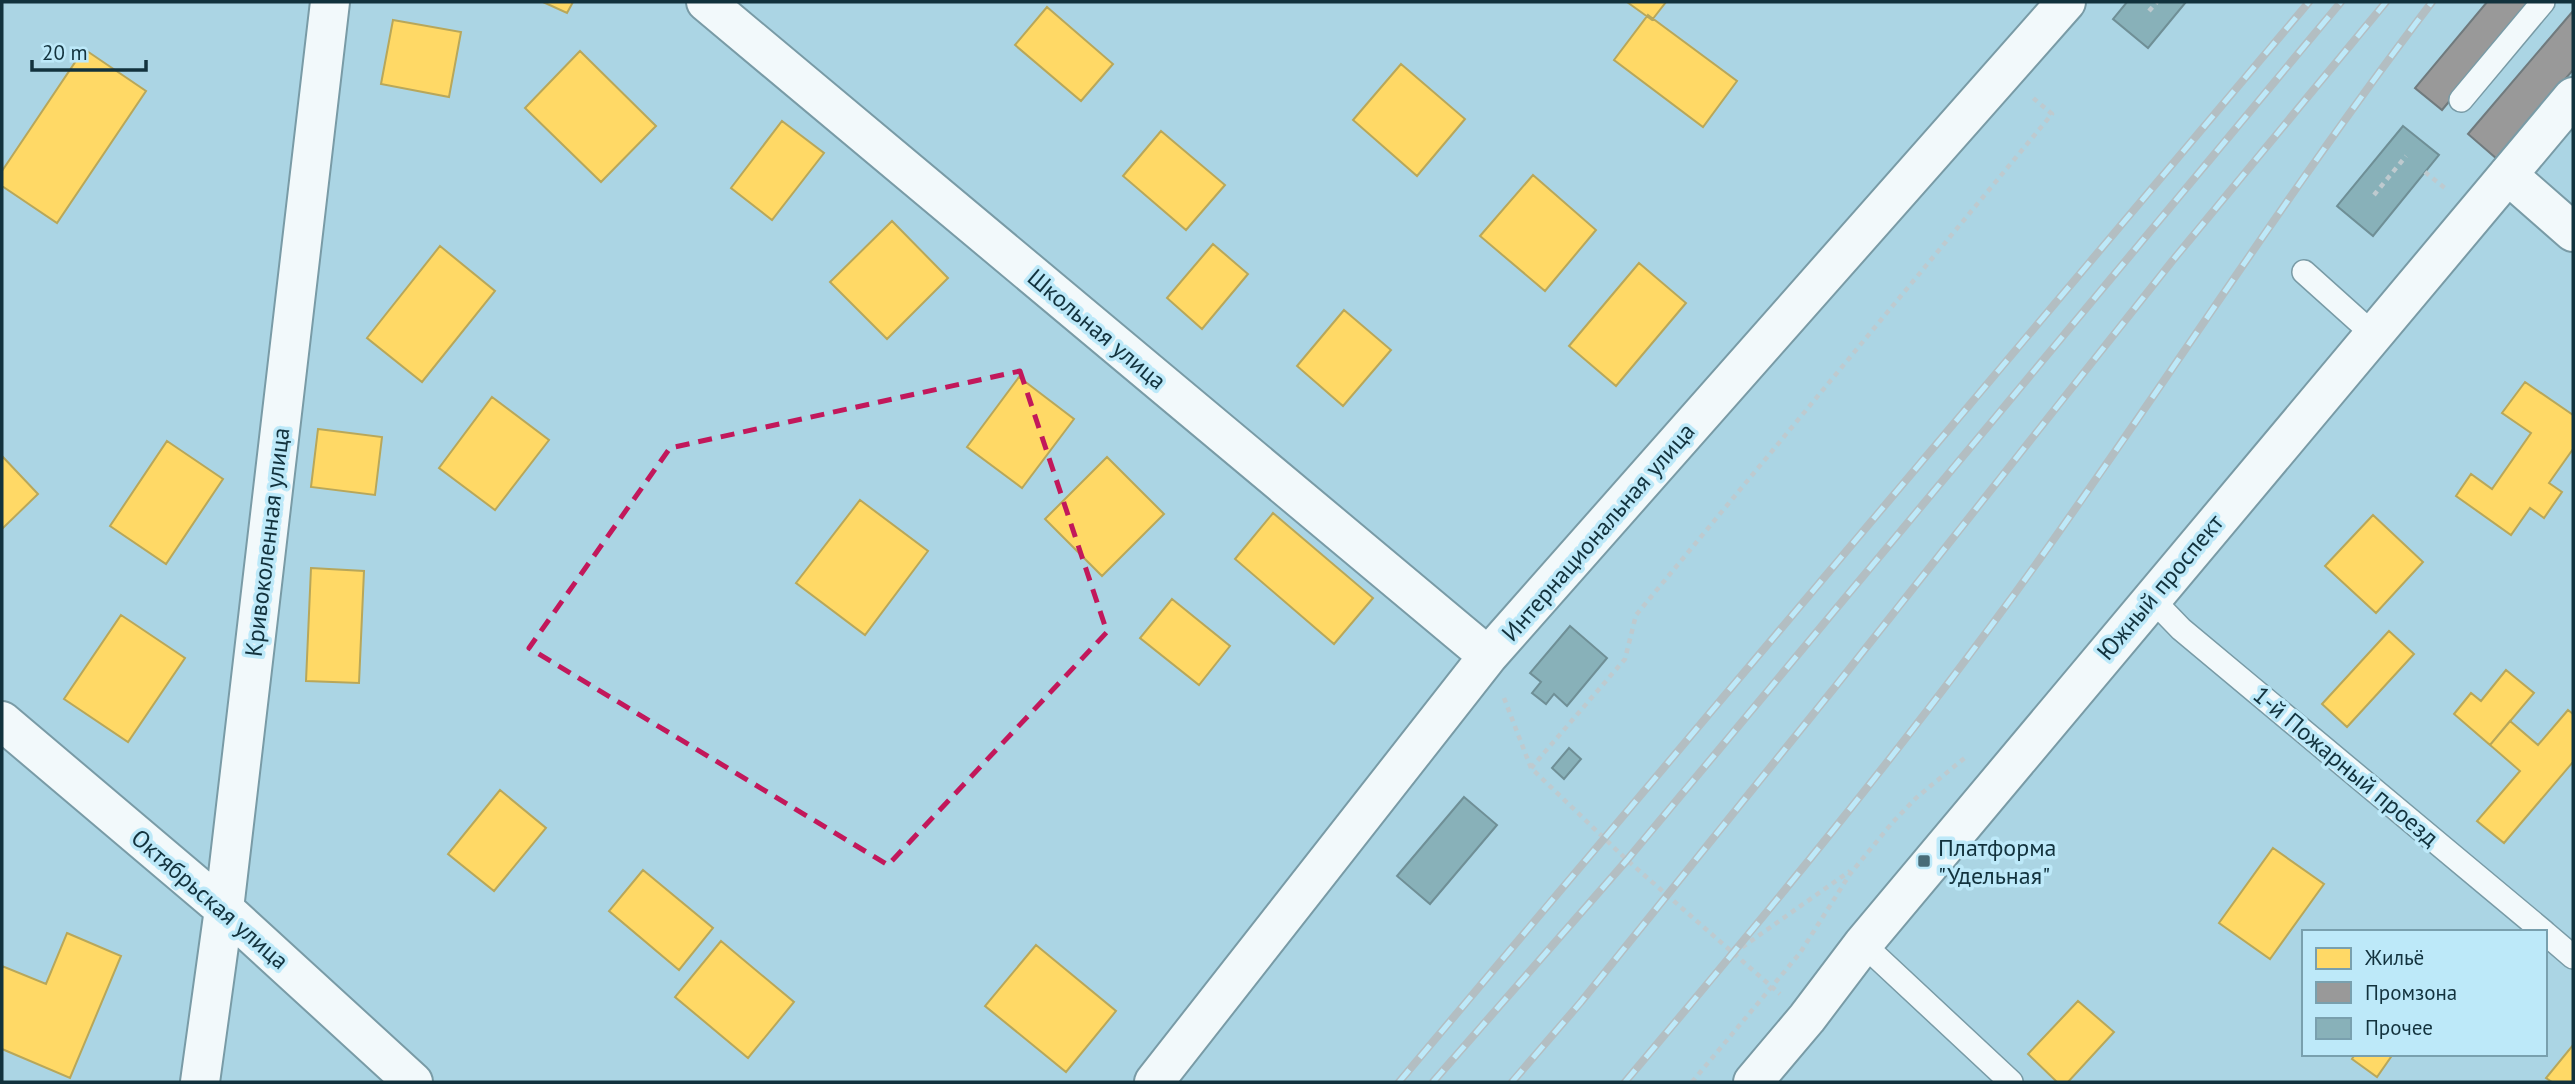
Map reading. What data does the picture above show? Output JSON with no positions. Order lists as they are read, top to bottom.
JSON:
{
  "streets": {
    "street": [
      "Школьная улица",
      "Интернациональная улица",
      "Кривоколенная улица",
      "Южный проспект",
      "Октябрьская улица"
    ],
    "lane": ["1-й Пожарный проезд"]
  },
  "crossings": [
    ["Школьная улица", "Интернациональная улица"],
    ["Кривоколенная улица", "Октябрьская улица"],
    ["Южный проспект", "1-й Пожарный проезд"]
  ],
  "places": {
    "transit": ["Платформа \"Удельная\""]
  },
  "legend": ["Жильё", "Промзона", "Прочее"],
  "scale_bar": "20 m"
}
